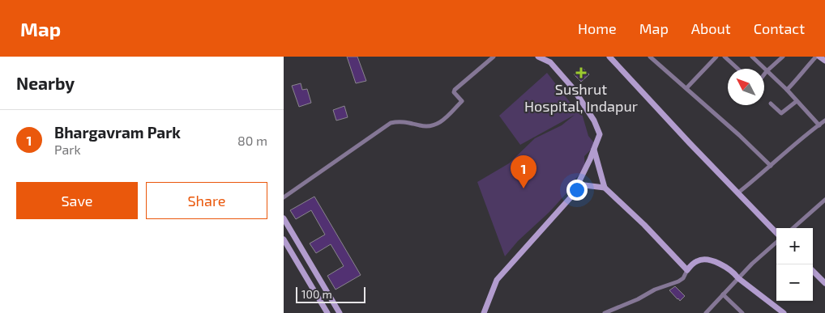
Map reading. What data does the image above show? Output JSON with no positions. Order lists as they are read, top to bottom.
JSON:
{
  "places": {
    "health": ["Sushrut Hospital, Indapur"]
  },
  "scale_bar": "100 m",
  "north": "top left",
  "page": {
    "header": "Map",
    "nav": [
      "Home",
      "Map",
      "About",
      "Contact"
    ],
    "heading": "Nearby",
    "list": [
      {
        "mark": "1",
        "name": "Bhargavram Park",
        "note": "Park",
        "value": "80 m"
      }
    ],
    "pins": "1",
    "buttons": ["Save", "Share"],
    "map_buttons": ["+", "−"],
    "scale": "100 m"
  }
}
